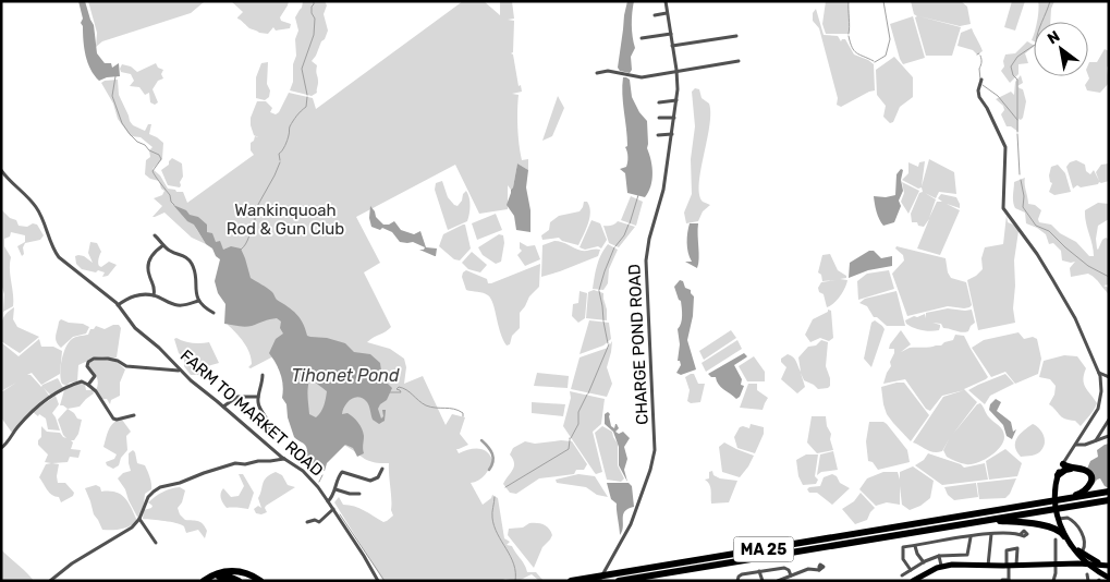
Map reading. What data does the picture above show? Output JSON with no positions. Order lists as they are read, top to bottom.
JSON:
{
  "streets": {
    "highway": ["MA 25"],
    "street": ["CHARGE POND ROAD", "FARM TO MARKET ROAD"]
  },
  "water": ["Tihonet Pond"],
  "parks": ["Wankinquoah Rod & Gun Club"],
  "north": "top left"
}
